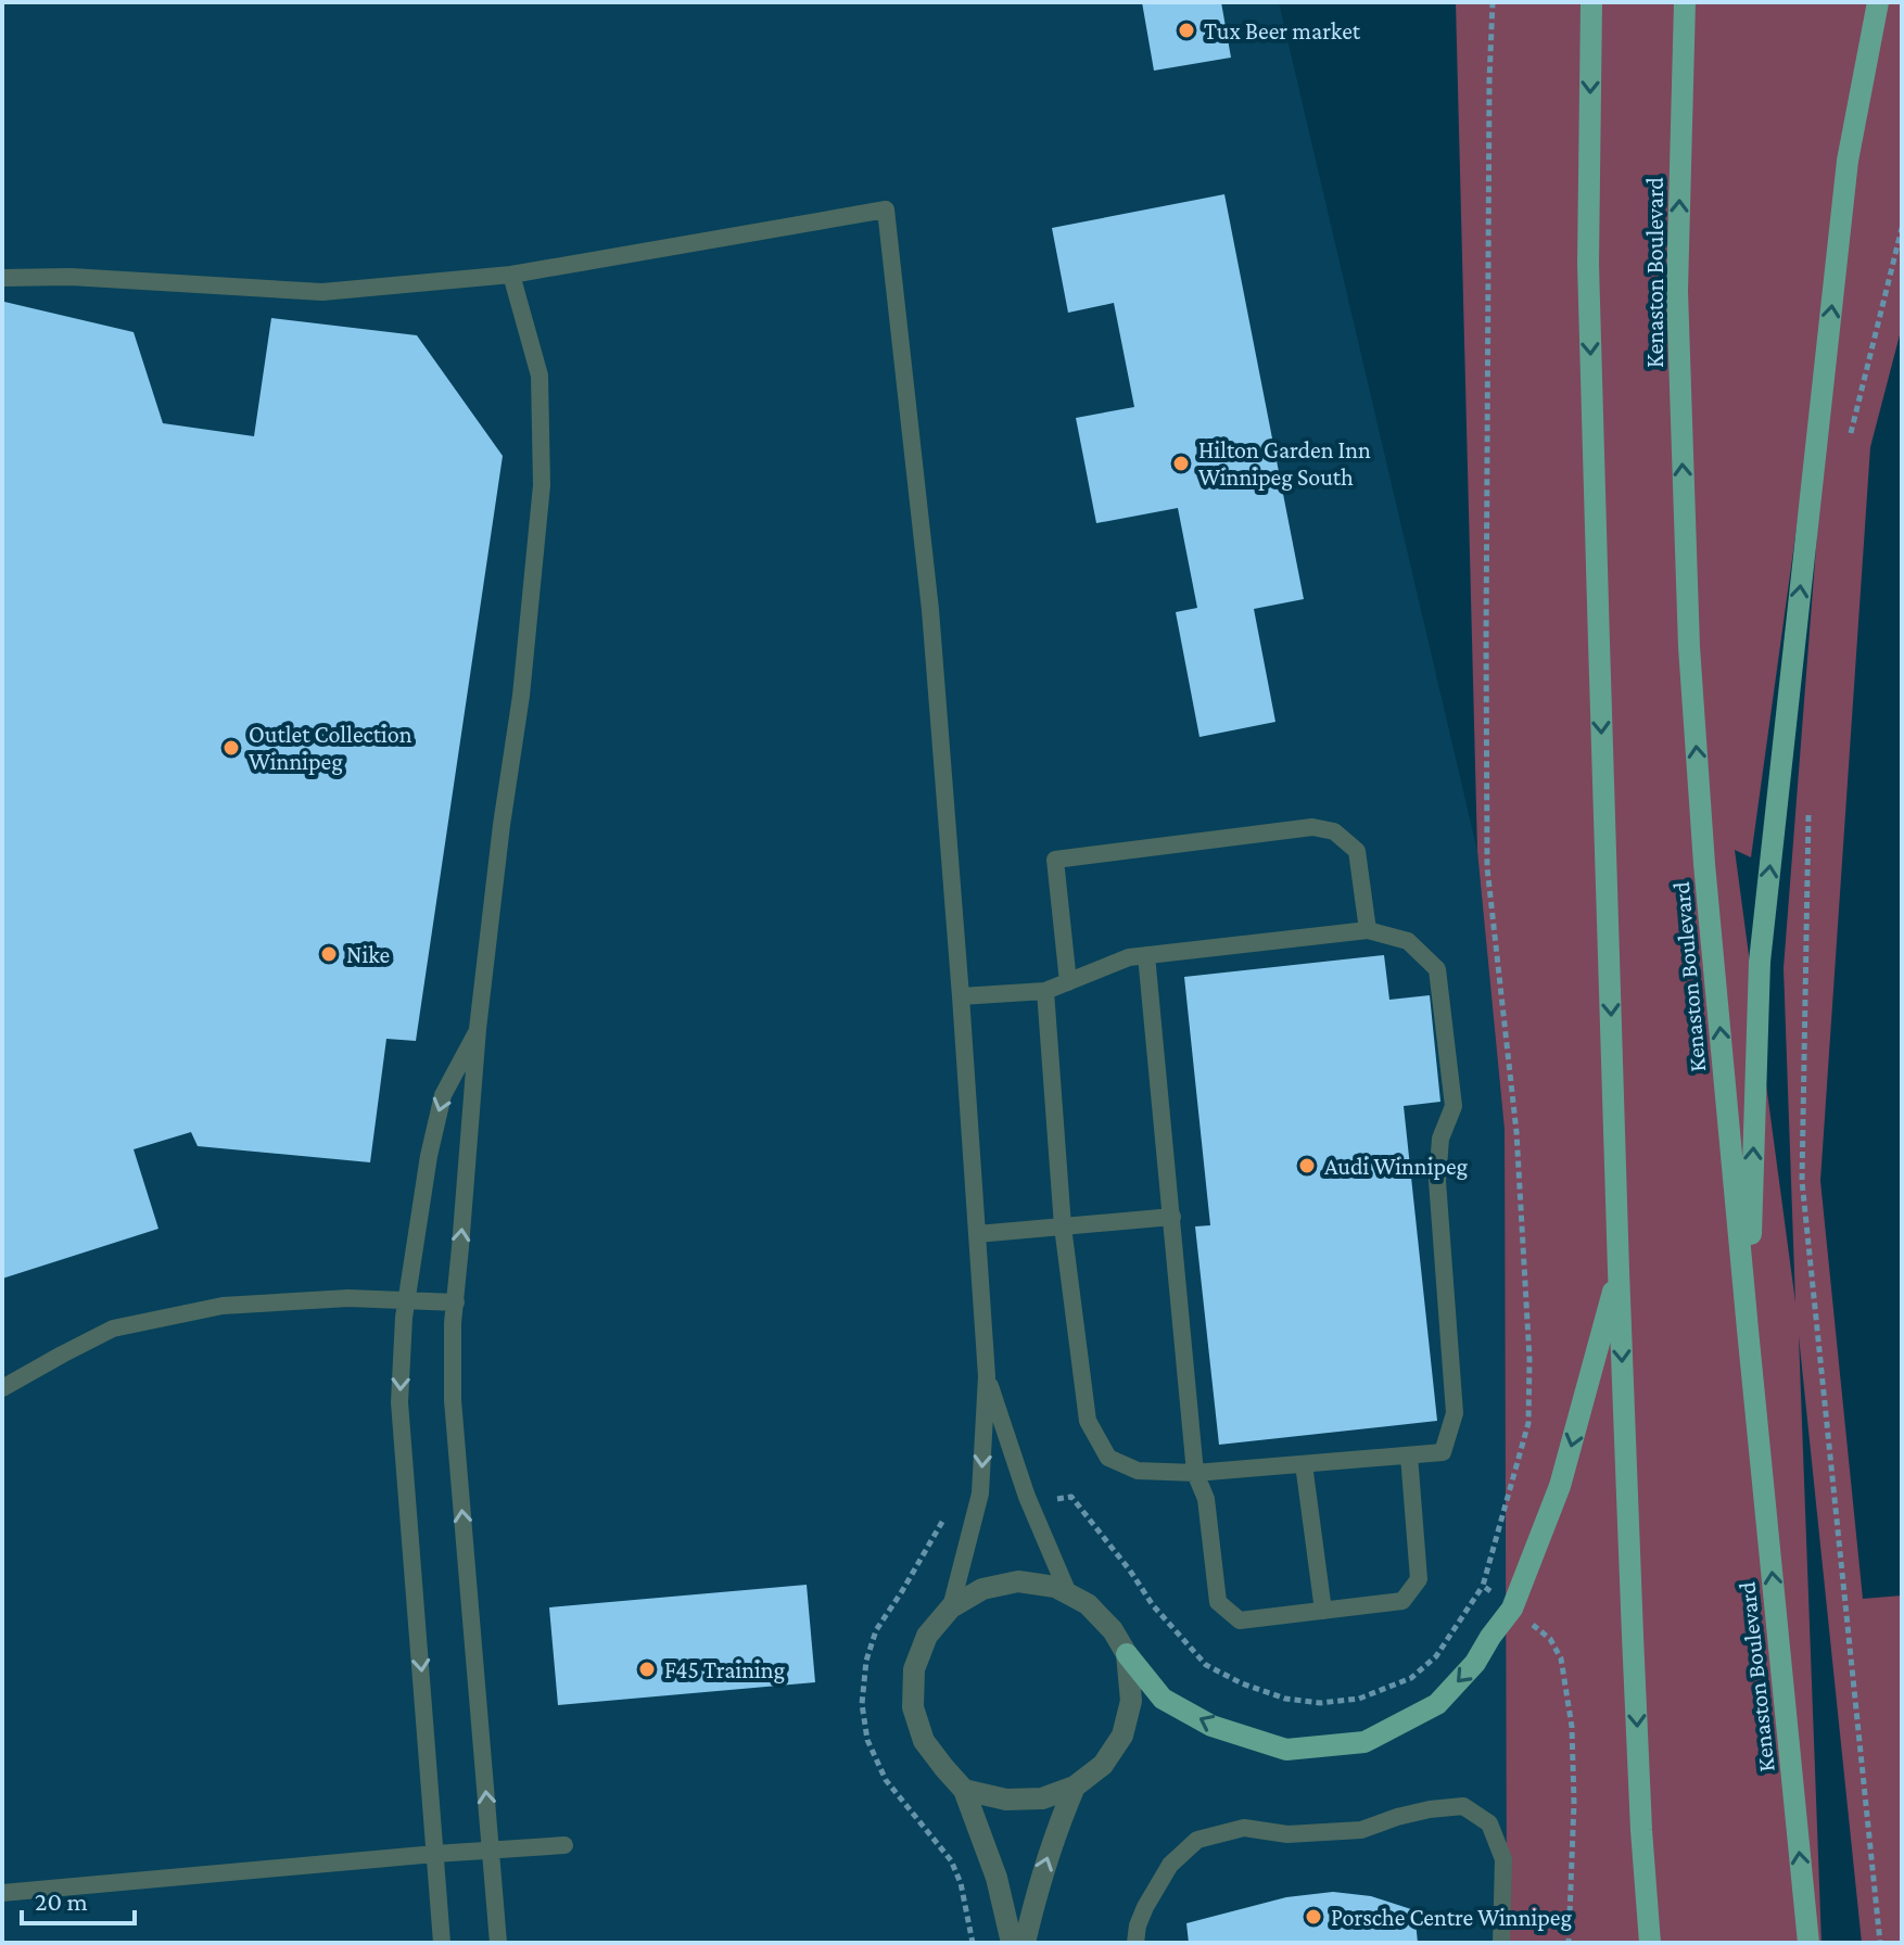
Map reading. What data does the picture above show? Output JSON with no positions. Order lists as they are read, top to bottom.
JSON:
{
  "streets": {
    "main road": ["Kenaston Boulevard"]
  },
  "places": [
    "Tux Beer market",
    "Hilton Garden Inn Winnipeg South",
    "Outlet Collection Winnipeg",
    "Nike",
    "Audi Winnipeg",
    "F45 Training",
    "Porsche Centre Winnipeg"
  ],
  "scale_bar": "20 m"
}
